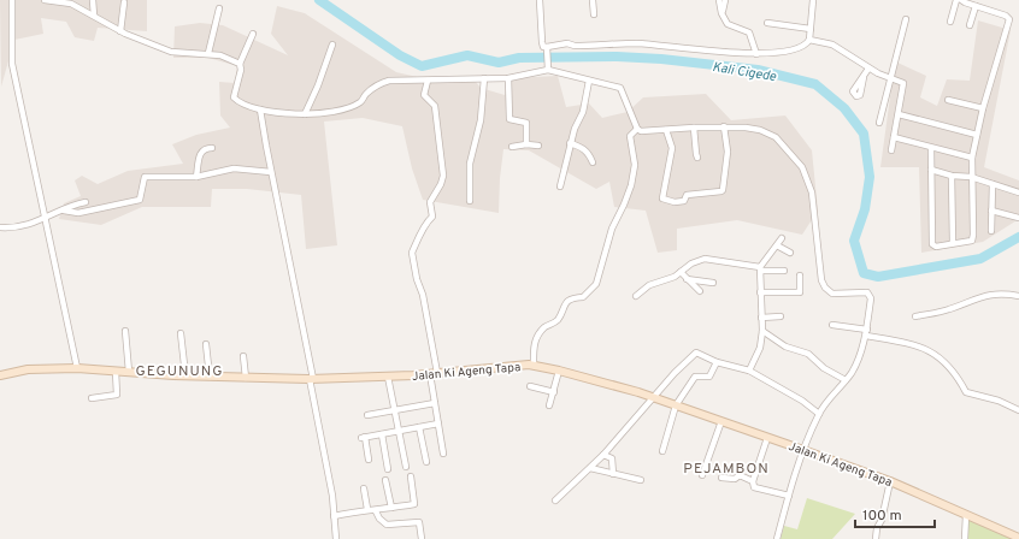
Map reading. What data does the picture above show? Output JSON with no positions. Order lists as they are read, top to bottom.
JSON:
{
  "streets": {
    "street": ["Jalan Ki Ageng Tapa"]
  },
  "districts": ["GEGUNUNG", "PEJAMBON"],
  "water": ["Kali Cigede"],
  "scale_bar": "100 m"
}
